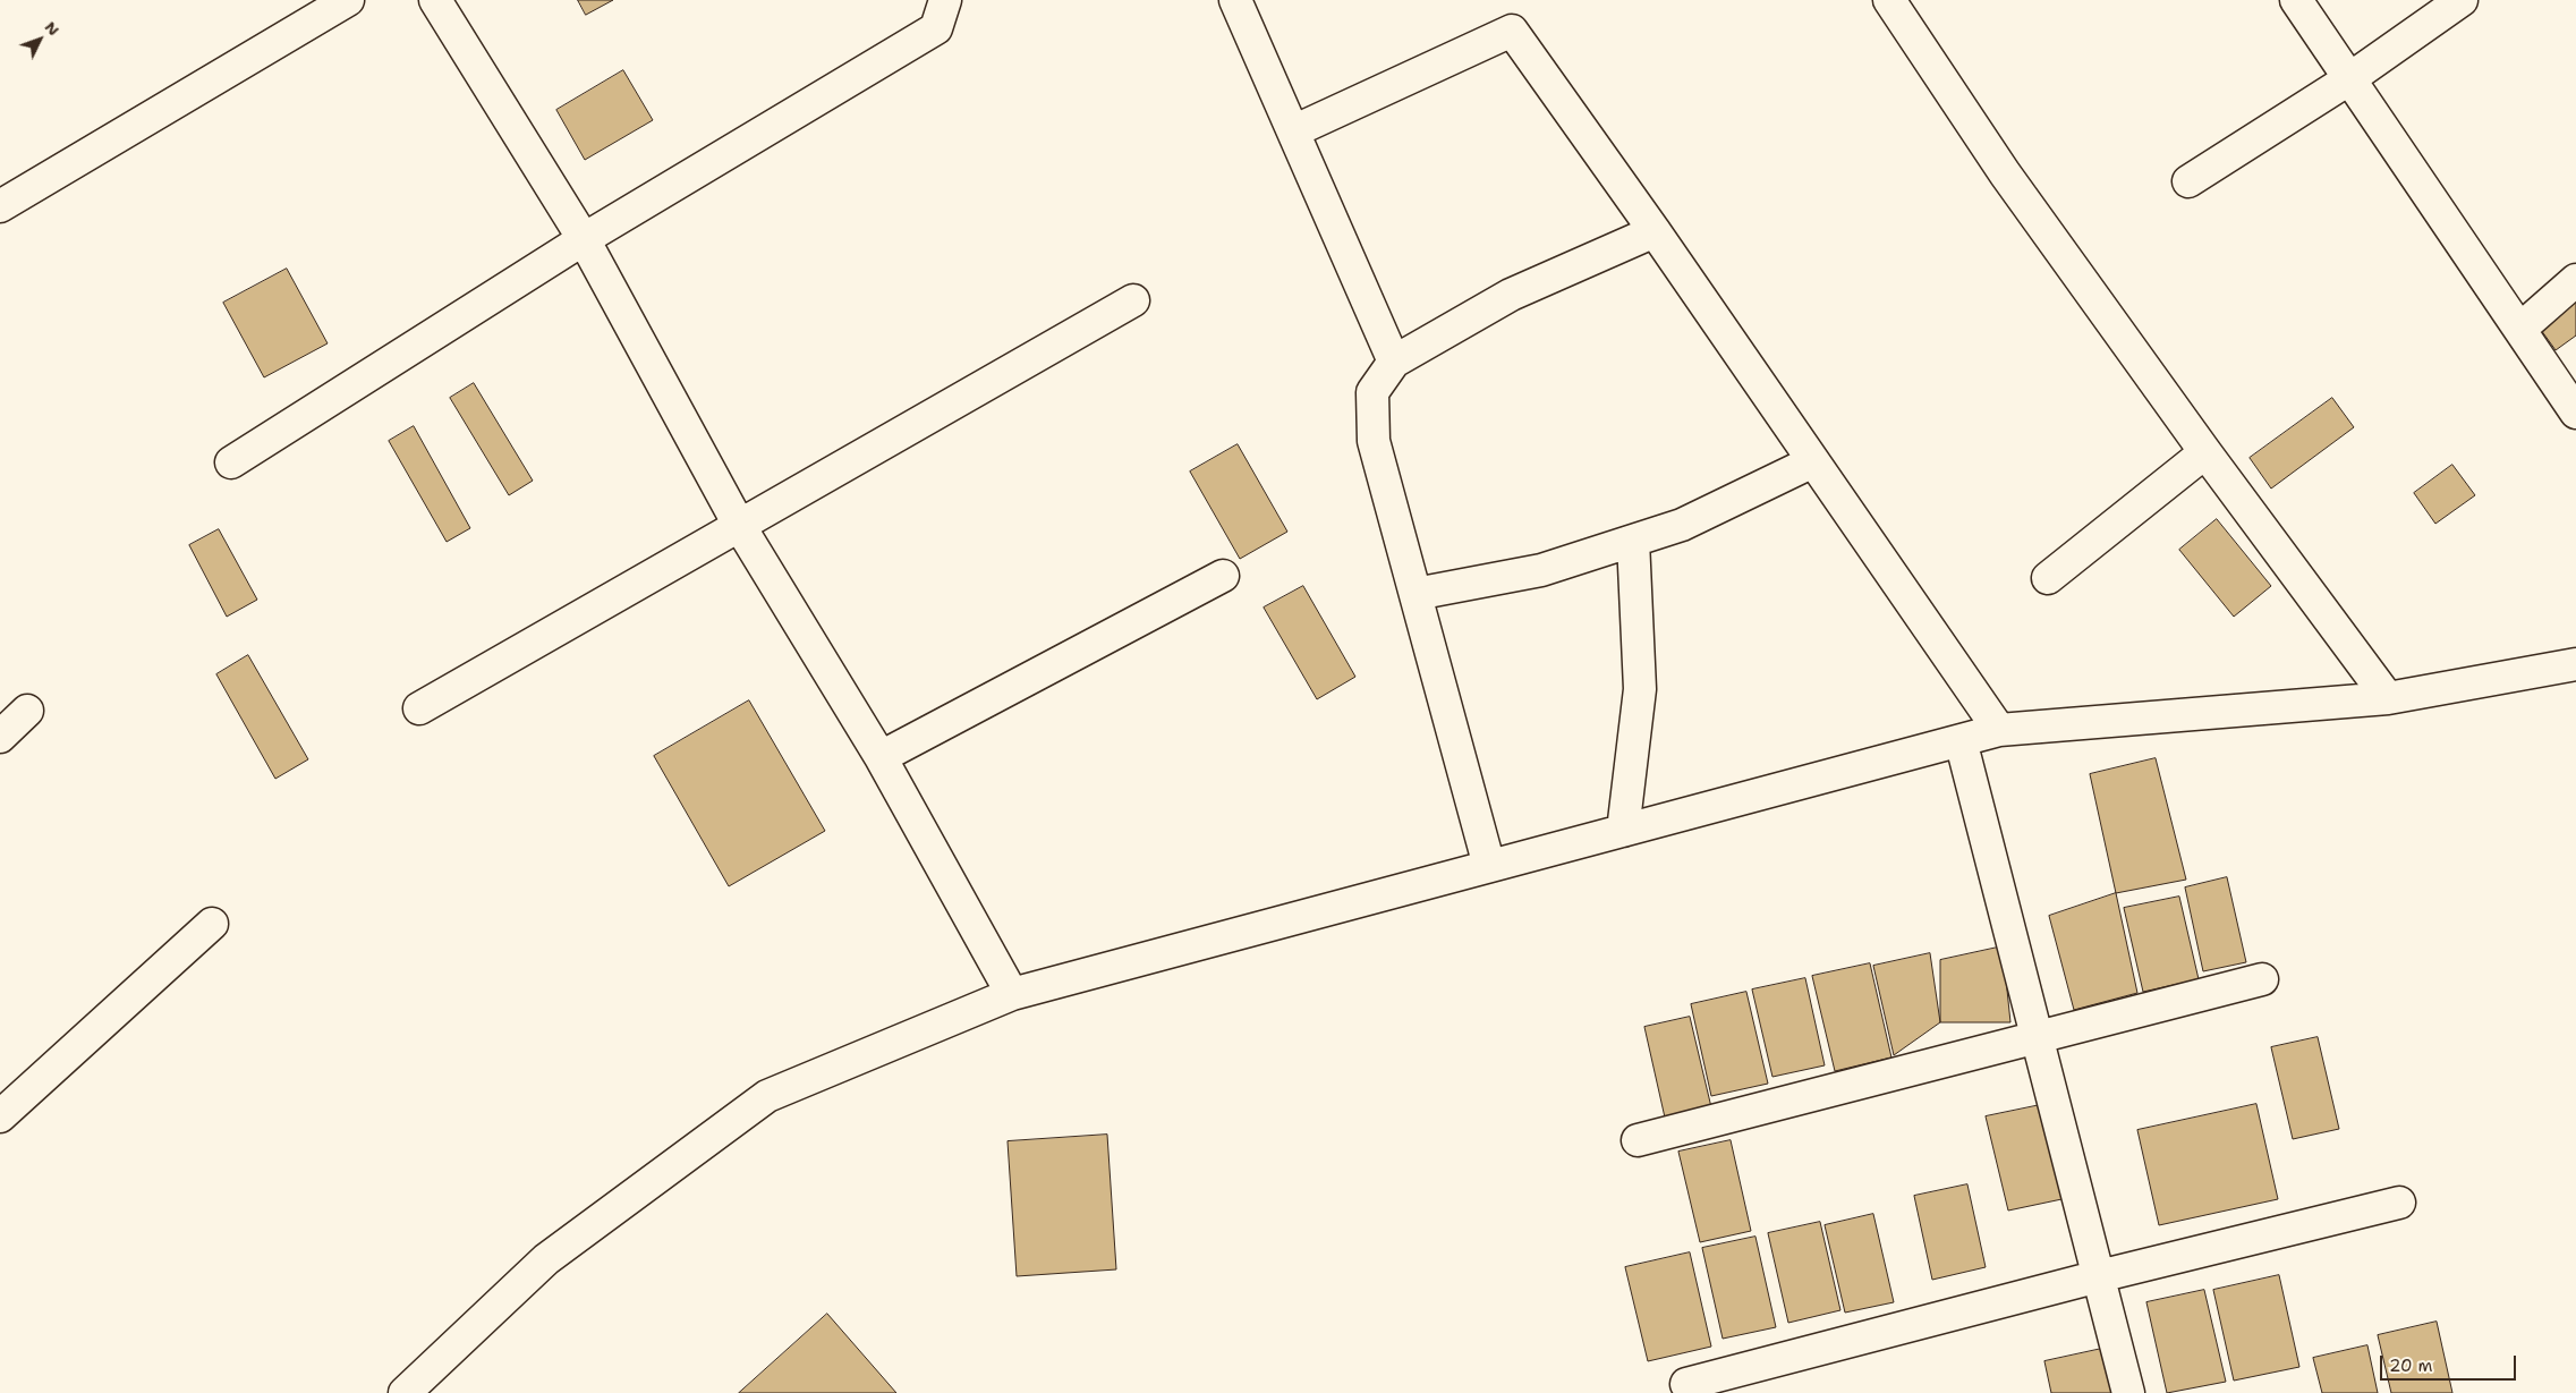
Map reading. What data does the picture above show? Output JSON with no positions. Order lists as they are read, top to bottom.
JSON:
{
  "scale_bar": "20 m",
  "north": "top right"
}
